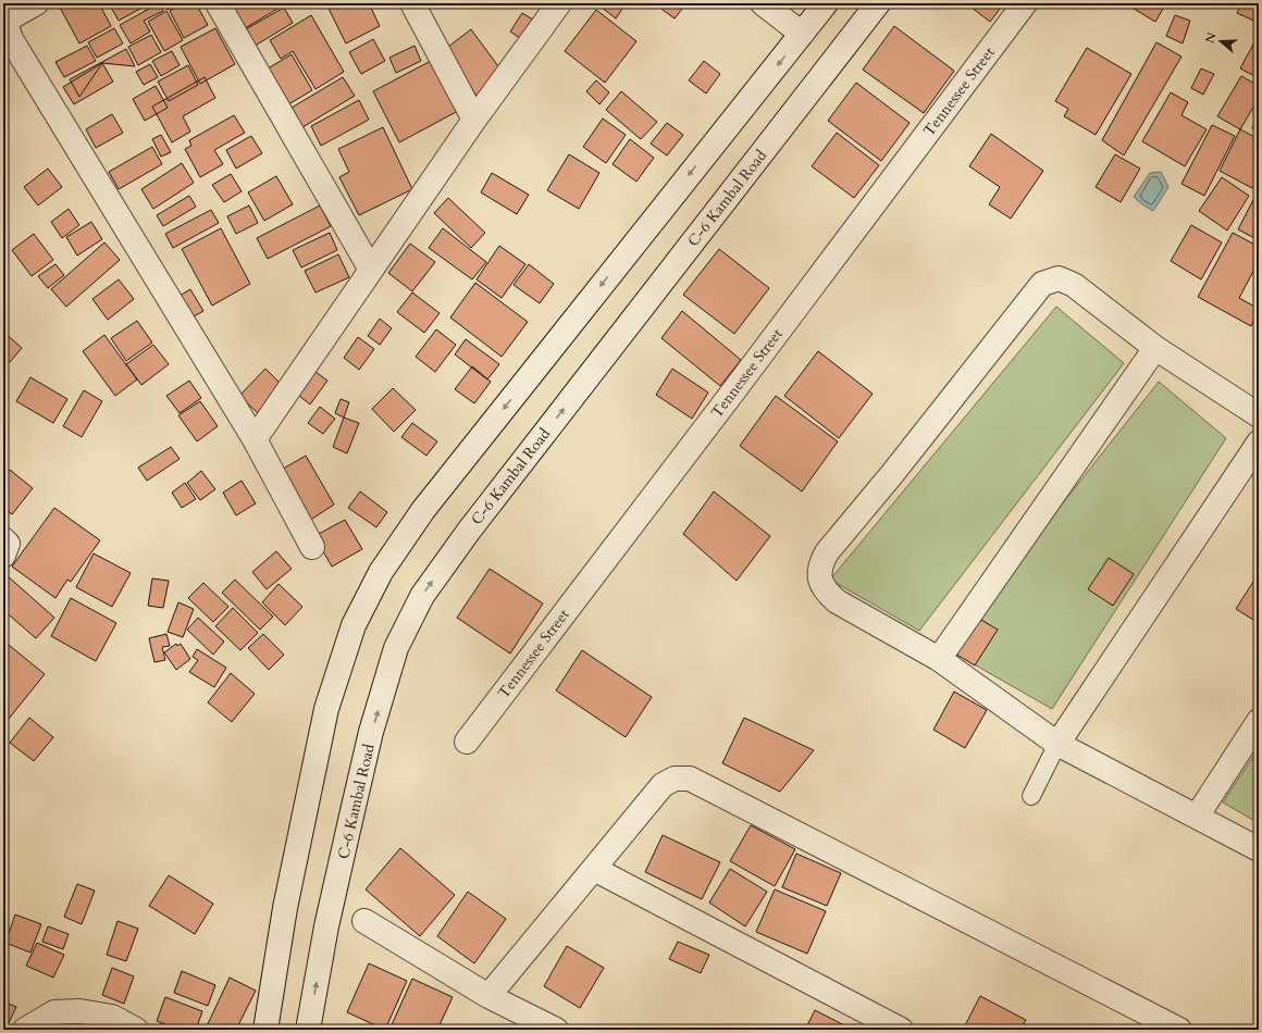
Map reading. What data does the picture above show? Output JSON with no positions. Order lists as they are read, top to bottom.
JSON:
{
  "streets": {
    "street": ["Tennessee Street", "C-6 Kambal Road"]
  },
  "north": "left"
}
